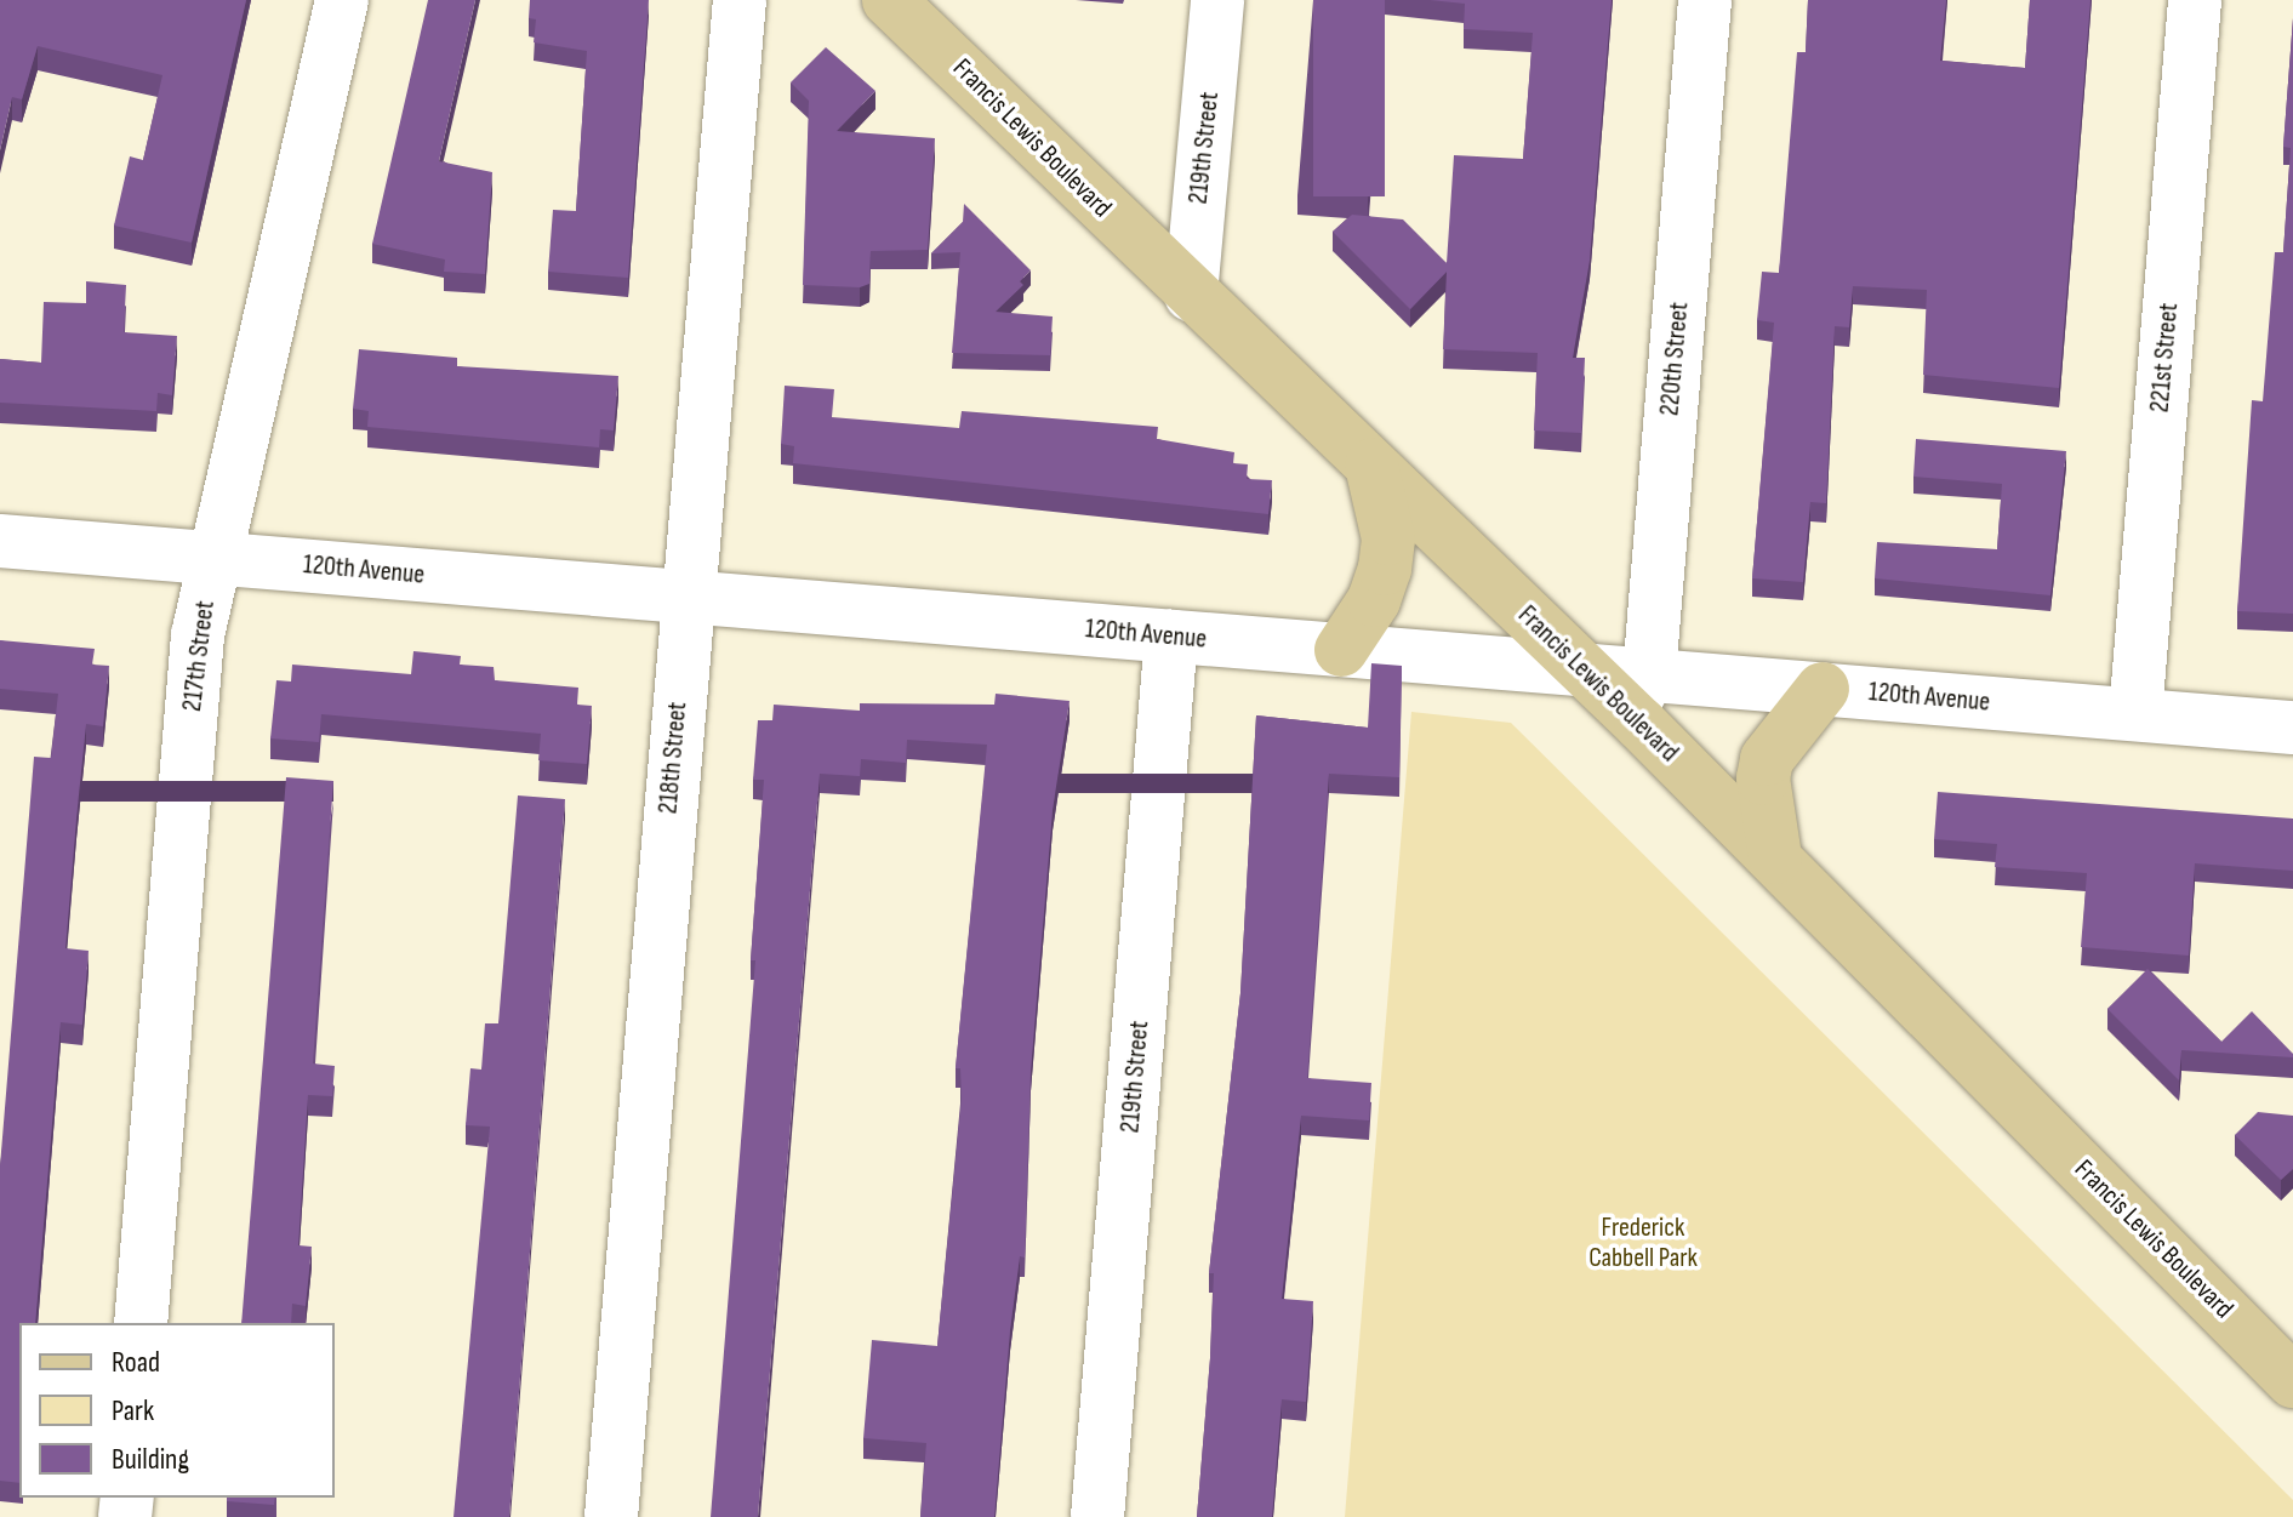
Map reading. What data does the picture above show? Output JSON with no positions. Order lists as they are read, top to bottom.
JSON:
{
  "streets": {
    "main road": ["Francis Lewis Boulevard"],
    "street": [
      "219th Street",
      "221st Street",
      "220th Street",
      "120th Avenue",
      "217th Street",
      "218th Street"
    ]
  },
  "crossings": [
    ["Francis Lewis Boulevard", "219th Street"],
    ["Francis Lewis Boulevard", "220th Street"],
    ["Francis Lewis Boulevard", "120th Avenue"],
    ["219th Street", "120th Avenue"],
    ["221st Street", "120th Avenue"],
    ["220th Street", "120th Avenue"],
    ["120th Avenue", "217th Street"],
    ["120th Avenue", "218th Street"]
  ],
  "parks": ["Frederick Cabbell Park"],
  "legend": ["Road", "Park", "Building"]
}
